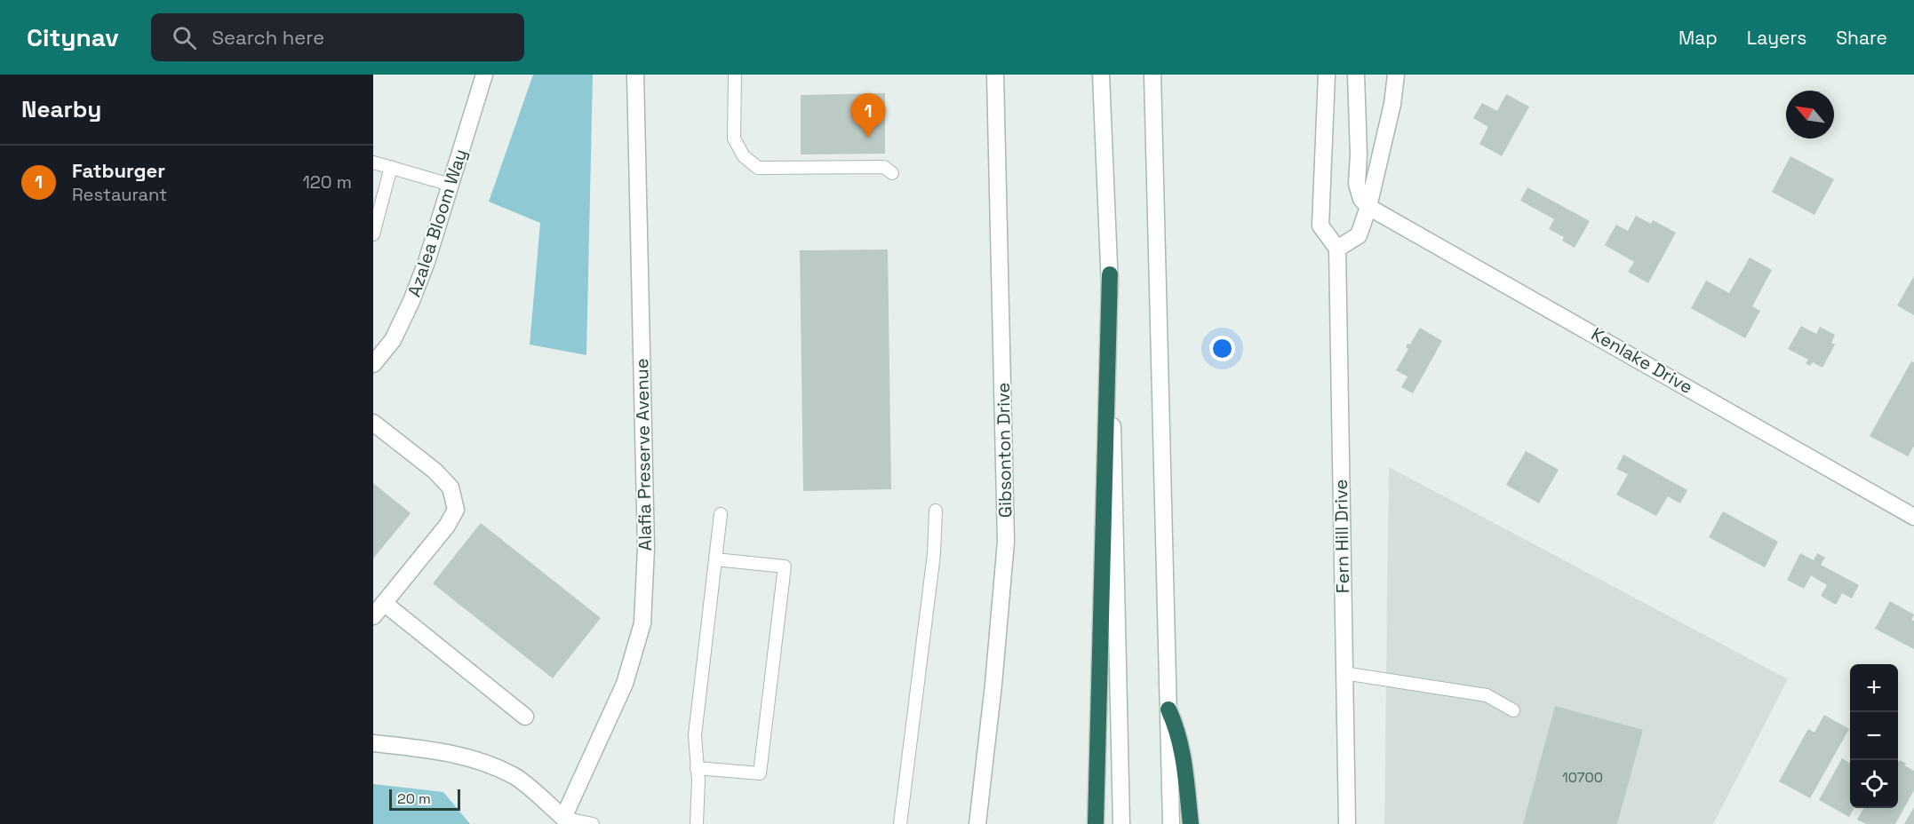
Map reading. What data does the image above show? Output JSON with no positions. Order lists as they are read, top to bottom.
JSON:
{
  "streets": {
    "street": [
      "Azalea Bloom Way",
      "Kenlake Drive",
      "Gibsonton Drive",
      "Alafia Preserve Avenue",
      "Fern Hill Drive"
    ]
  },
  "house_numbers": ["10700"],
  "scale_bar": "20 m",
  "north": "top left",
  "page": {
    "header": "Citynav",
    "search": "Search here",
    "nav": ["Map", "Layers", "Share"],
    "heading": "Nearby",
    "pins": "1",
    "list": [
      {
        "mark": "1",
        "name": "Fatburger",
        "note": "Restaurant",
        "value": "120 m"
      }
    ],
    "map_buttons": ["+", "−"],
    "scale": "20 m"
  }
}
